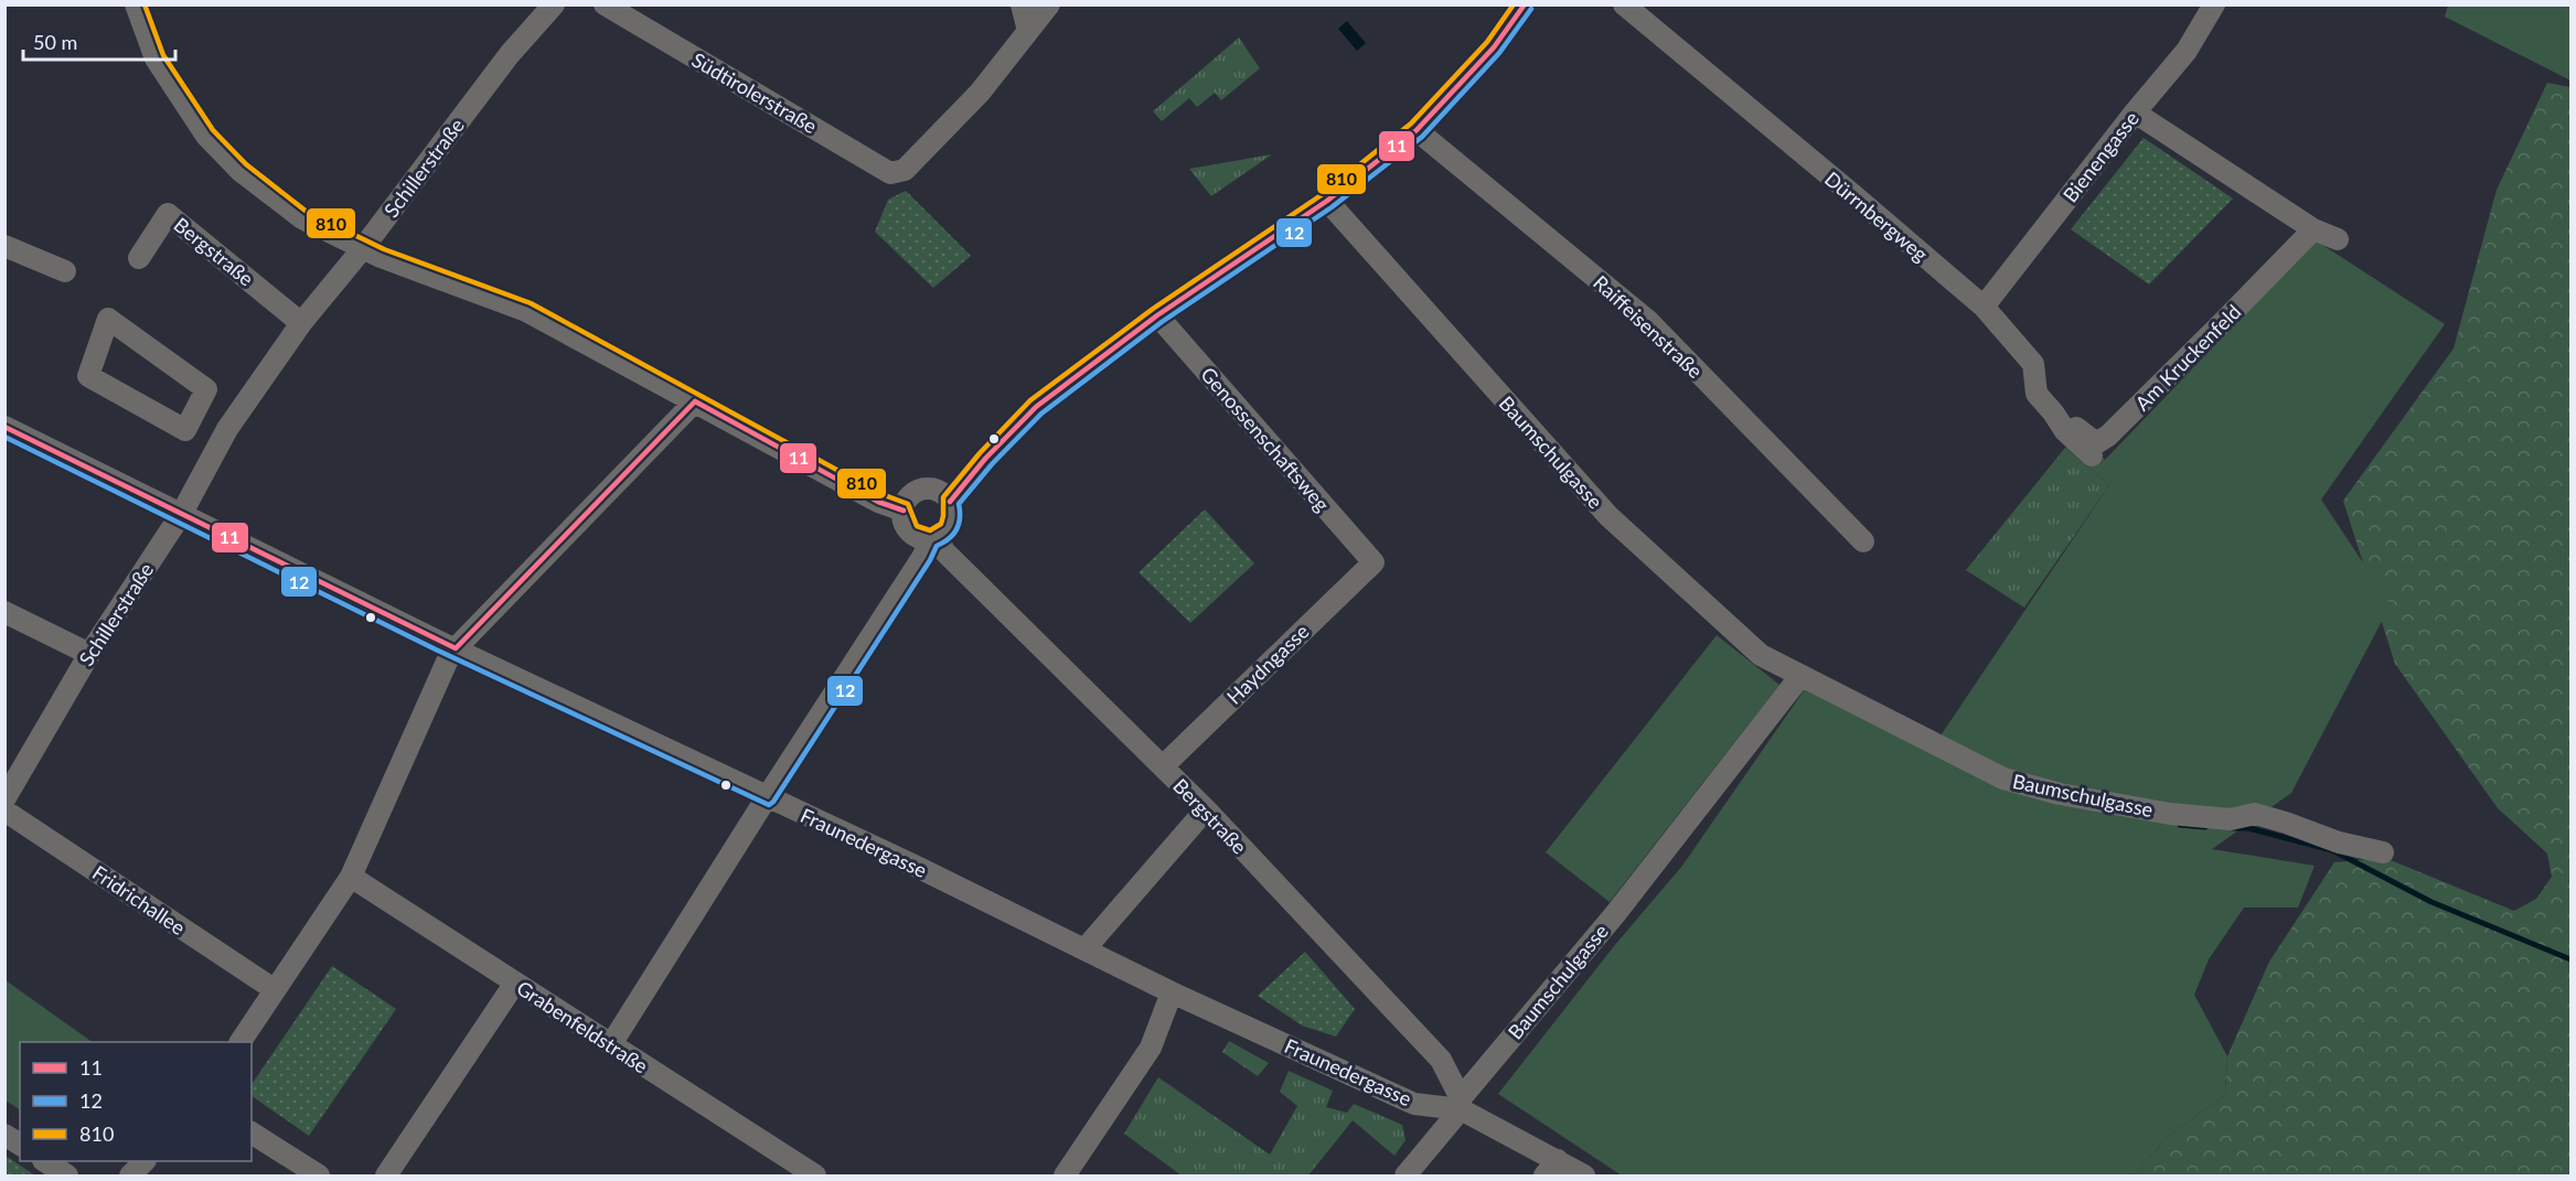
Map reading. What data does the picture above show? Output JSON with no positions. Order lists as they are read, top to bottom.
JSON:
{
  "streets": {
    "street": [
      "Südtirolerstraße",
      "Bienengasse",
      "Schillerstraße",
      "Dürrnbergweg",
      "Bergstraße",
      "Raiffeisenstraße",
      "Am Kruckenfeld",
      "Genossenschaftsweg",
      "Baumschulgasse",
      "Haydngasse",
      "Fraunedergasse",
      "Fridrichallee",
      "Grabenfeldstraße"
    ]
  },
  "crossings": [
    ["Bienengasse", "Dürrnbergweg"],
    ["Schillerstraße", "Bergstraße"],
    ["Schillerstraße", "Fraunedergasse"],
    ["Dürrnbergweg", "Am Kruckenfeld"],
    ["Bergstraße", "Baumschulgasse"],
    ["Bergstraße", "Haydngasse"],
    ["Bergstraße", "Fraunedergasse"],
    ["Genossenschaftsweg", "Haydngasse"],
    ["Baumschulgasse", "Fraunedergasse"]
  ],
  "lines": ["transit line 11", "transit line 810", "transit line 12"],
  "legend": ["11", "12", "810"],
  "scale_bar": "50 m"
}
